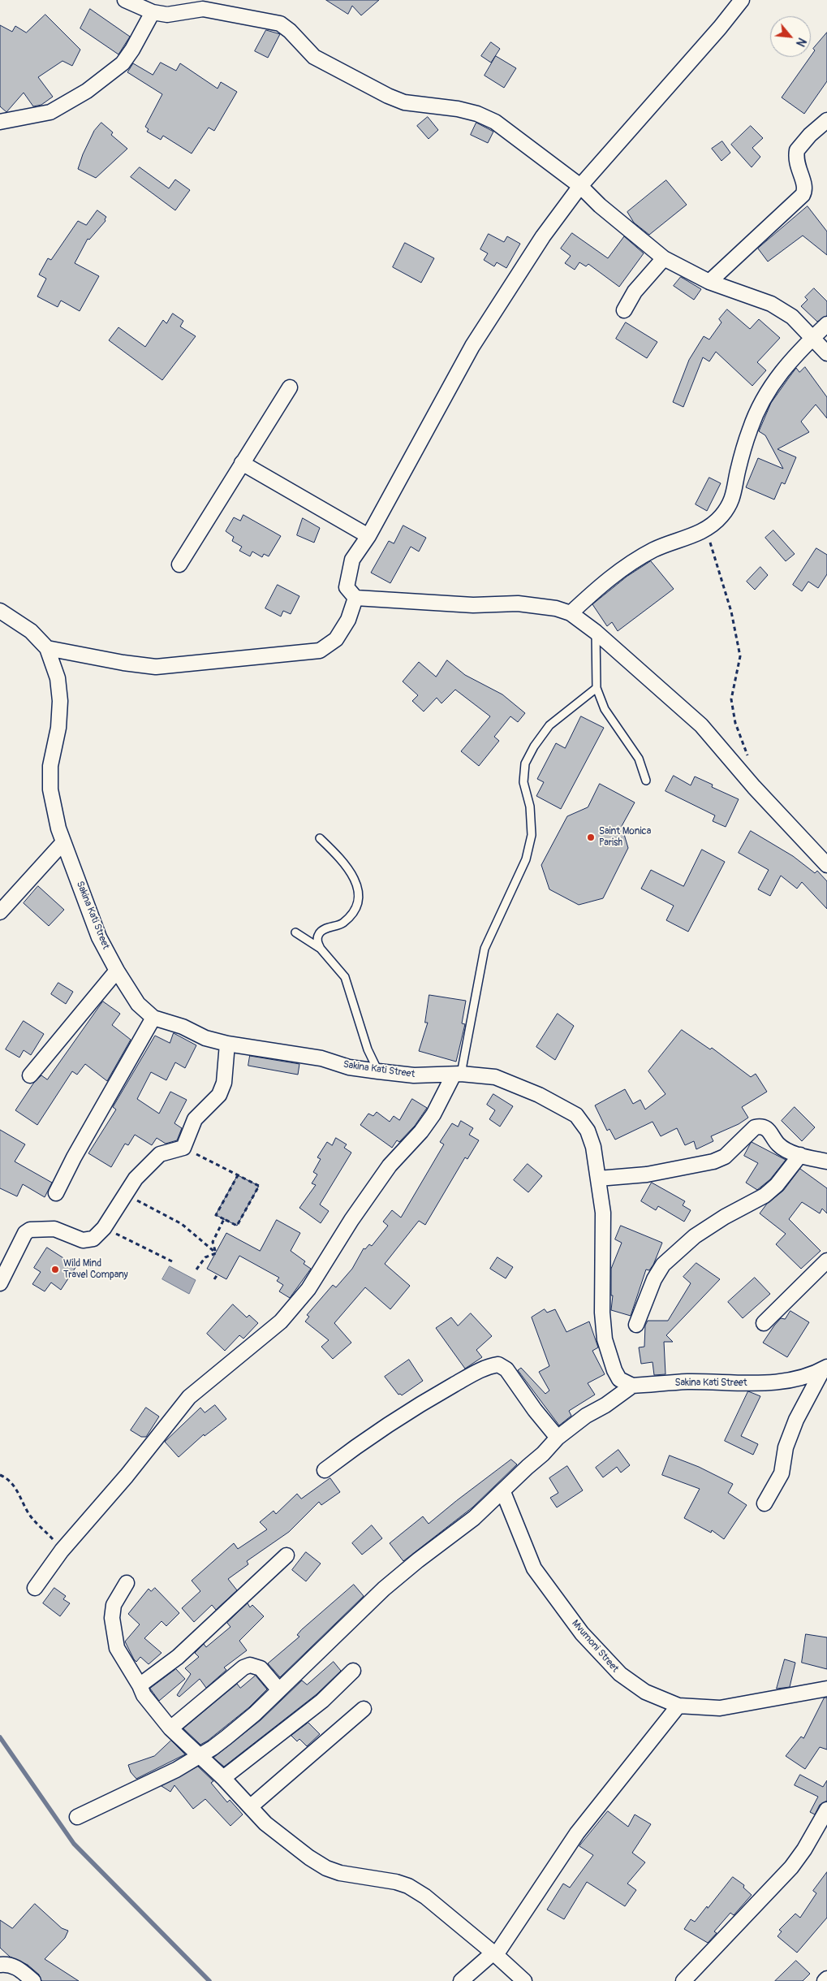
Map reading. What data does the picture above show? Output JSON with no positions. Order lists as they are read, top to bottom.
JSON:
{
  "streets": {
    "street": ["Sakina Kati Street", "Mvumoni Street"]
  },
  "places": ["Saint Monica Parish", "Wild Mind Travel Company"],
  "north": "bottom right"
}
